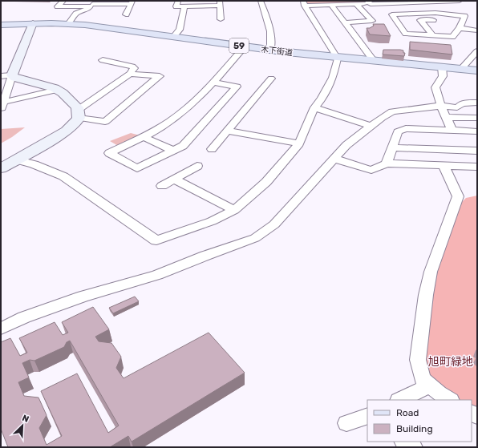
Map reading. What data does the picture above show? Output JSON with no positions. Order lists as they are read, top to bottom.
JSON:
{
  "streets": {
    "main road": ["59", "木下街道"]
  },
  "parks": ["旭町緑地"],
  "legend": ["Road", "Building"],
  "north": "top right"
}
